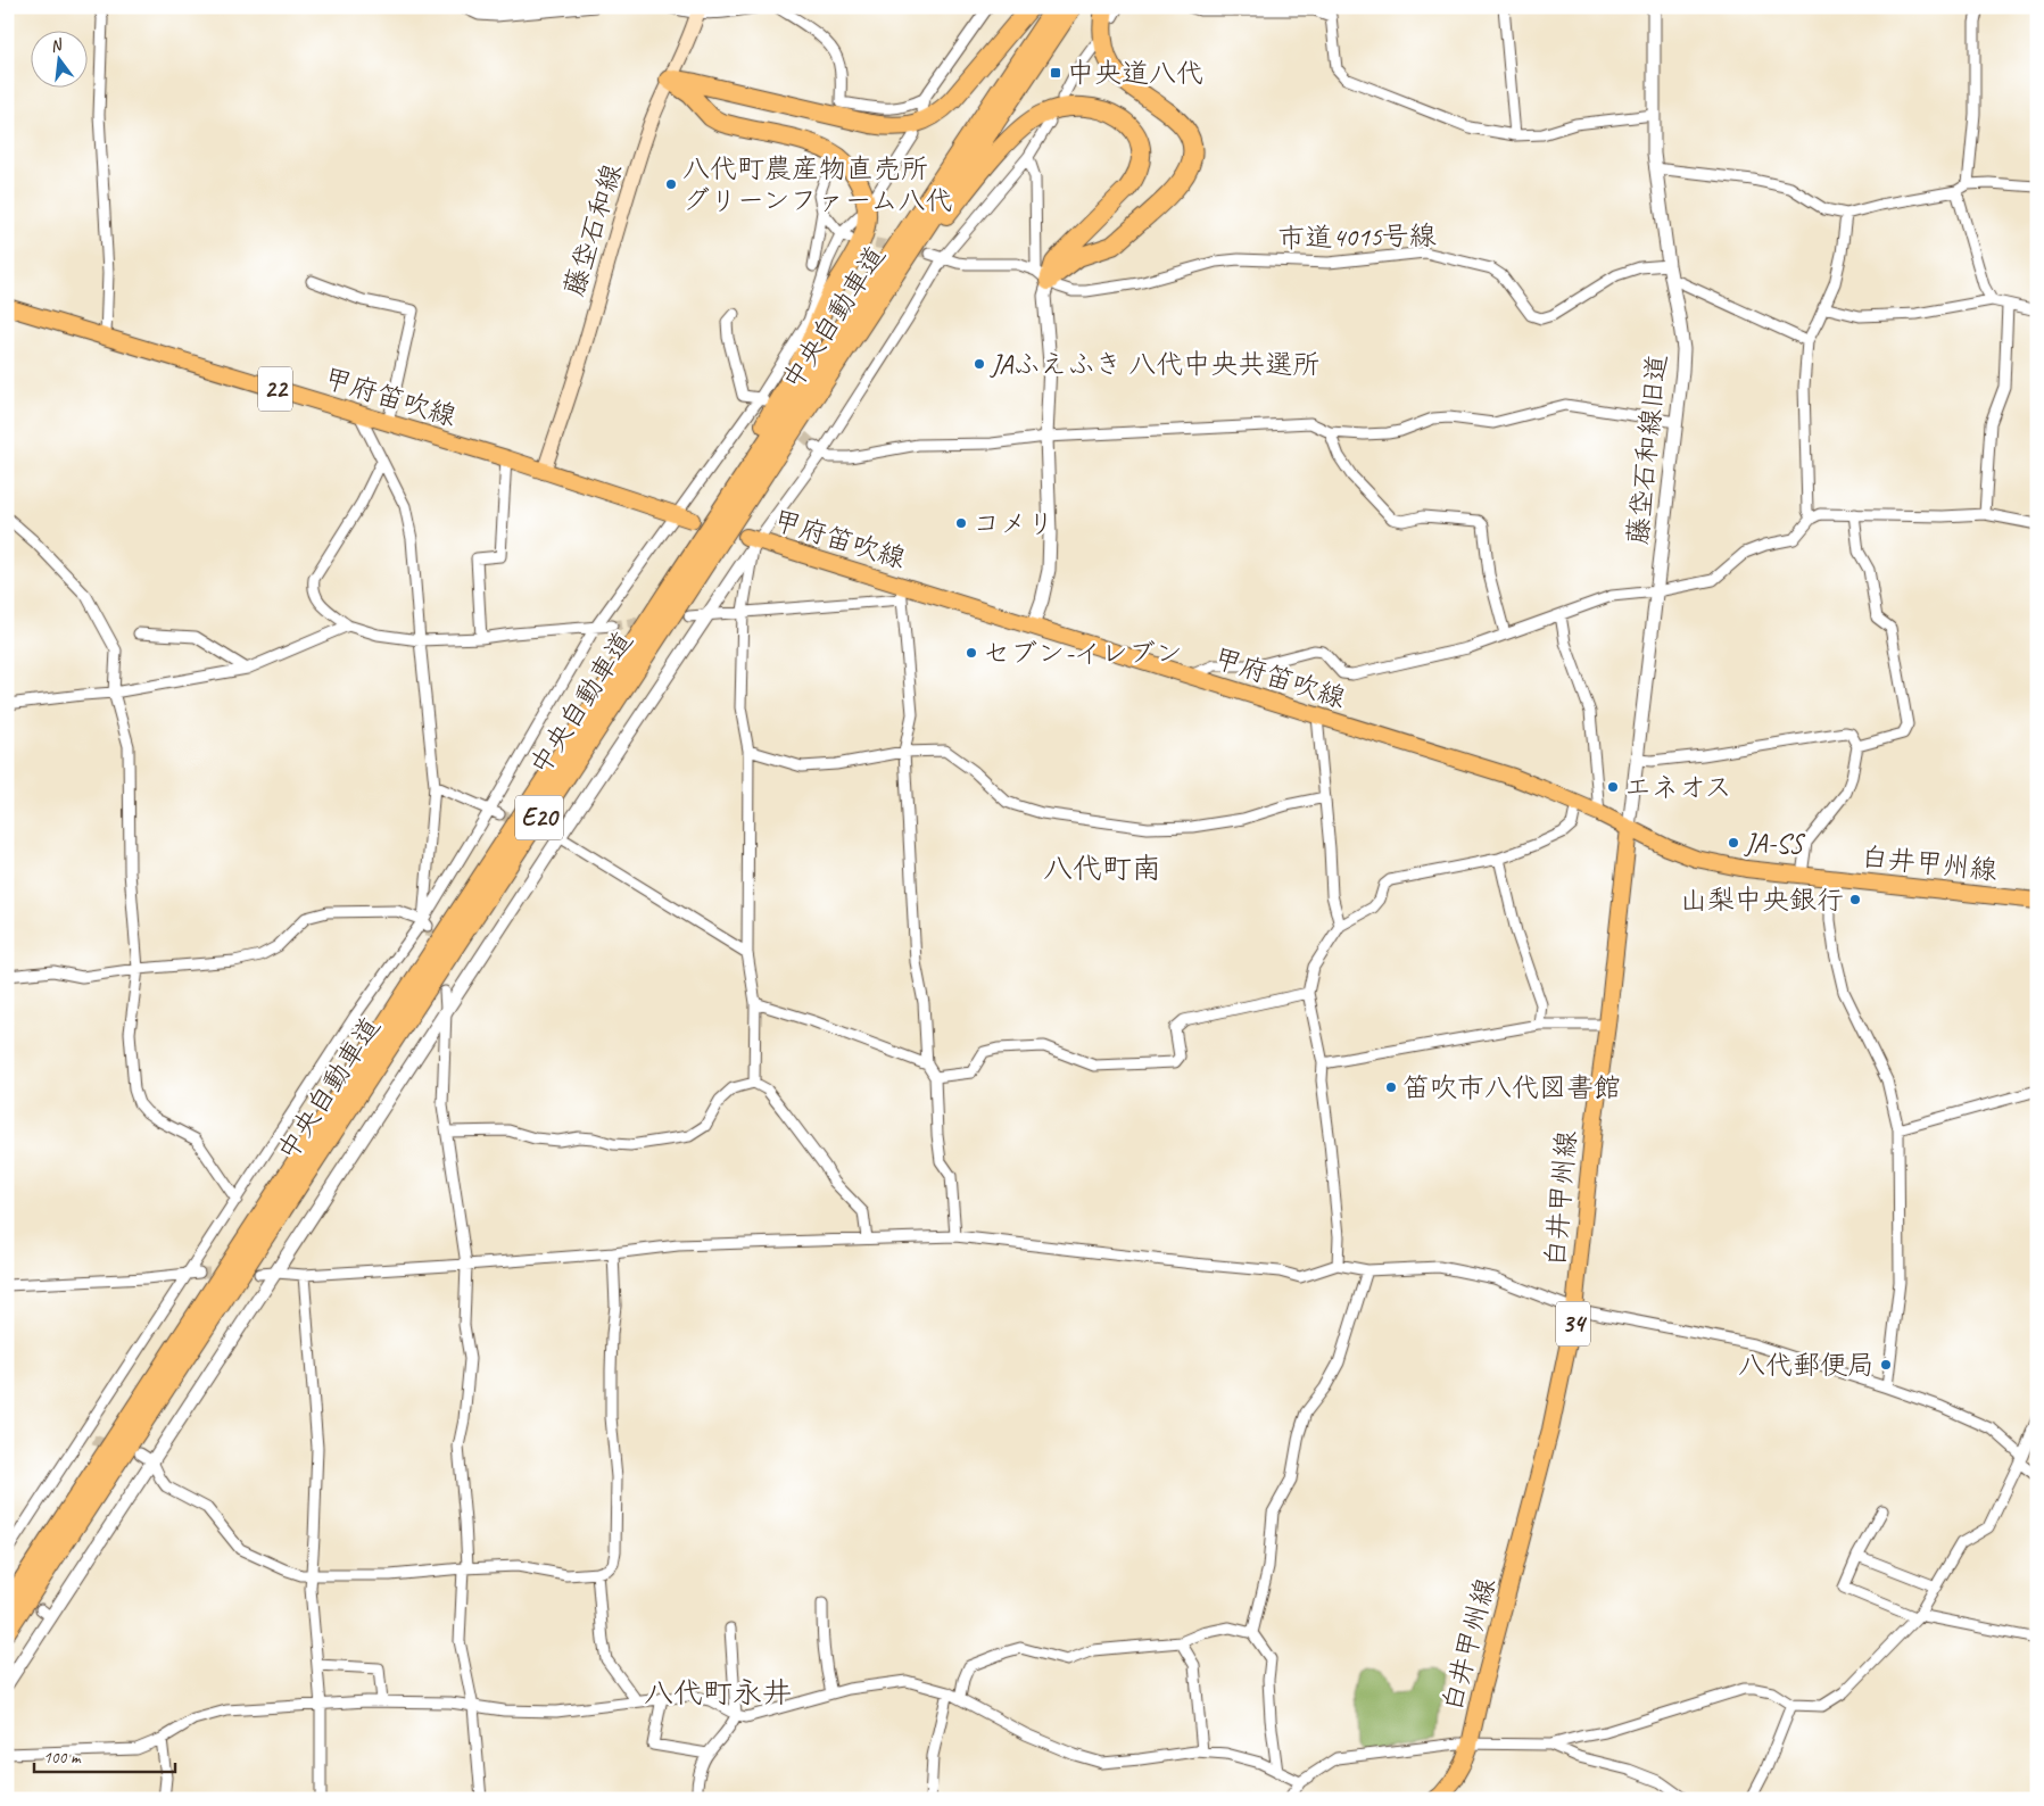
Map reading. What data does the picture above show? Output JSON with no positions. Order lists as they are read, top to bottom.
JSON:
{
  "streets": {
    "highway": ["中央自動車道", "E20"],
    "main road": [
      "藤垈石和線",
      "22",
      "甲府笛吹線",
      "白井甲州線",
      "34"
    ],
    "street": ["市道4015号線", "藤垈石和線旧道"]
  },
  "crossings": [
    ["藤垈石和線", "甲府笛吹線"],
    ["市道4015号線", "藤垈石和線旧道"],
    ["甲府笛吹線", "藤垈石和線旧道"],
    ["甲府笛吹線", "白井甲州線"],
    ["藤垈石和線旧道", "白井甲州線"]
  ],
  "districts": ["八代町南", "八代町永井"],
  "places": {
    "transit": ["中央道八代"],
    "other": [
      "八代町農産物直売所 グリーンファーム八代",
      "JAふえふき 八代中央共選所",
      "コメリ",
      "セブン-イレブン",
      "エネオス",
      "JA-SS",
      "山梨中央銀行",
      "笛吹市八代図書館",
      "八代郵便局"
    ]
  },
  "scale_bar": "100 m",
  "north": "top"
}
